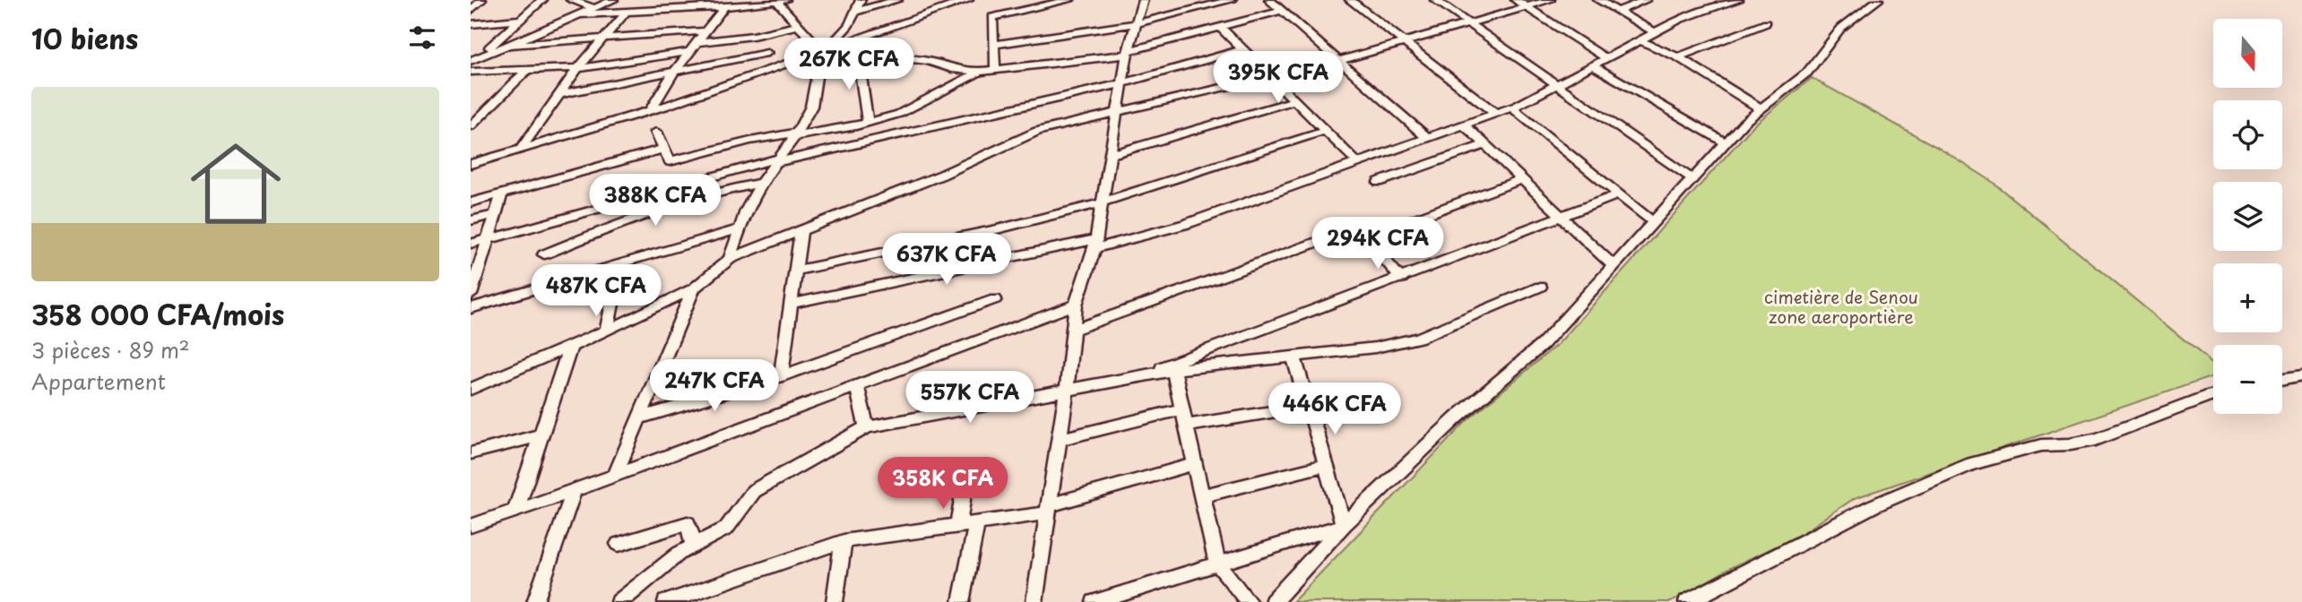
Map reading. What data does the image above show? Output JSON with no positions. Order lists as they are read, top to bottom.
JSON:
{
  "parks": ["cimetière de Senou zone aeroportière"],
  "north": "bottom",
  "page": {
    "heading": "10 biens",
    "map_buttons": ["+", "−"],
    "price": [
      "267K CFA",
      "395K CFA",
      "388K CFA",
      "294K CFA",
      "637K CFA",
      "487K CFA",
      "247K CFA",
      "557K CFA",
      "446K CFA",
      "358K CFA"
    ],
    "list": [
      {
        "name": "358 000 CFA/mois",
        "note": "3 pièces · 89 m² · Appartement"
      }
    ]
  }
}
